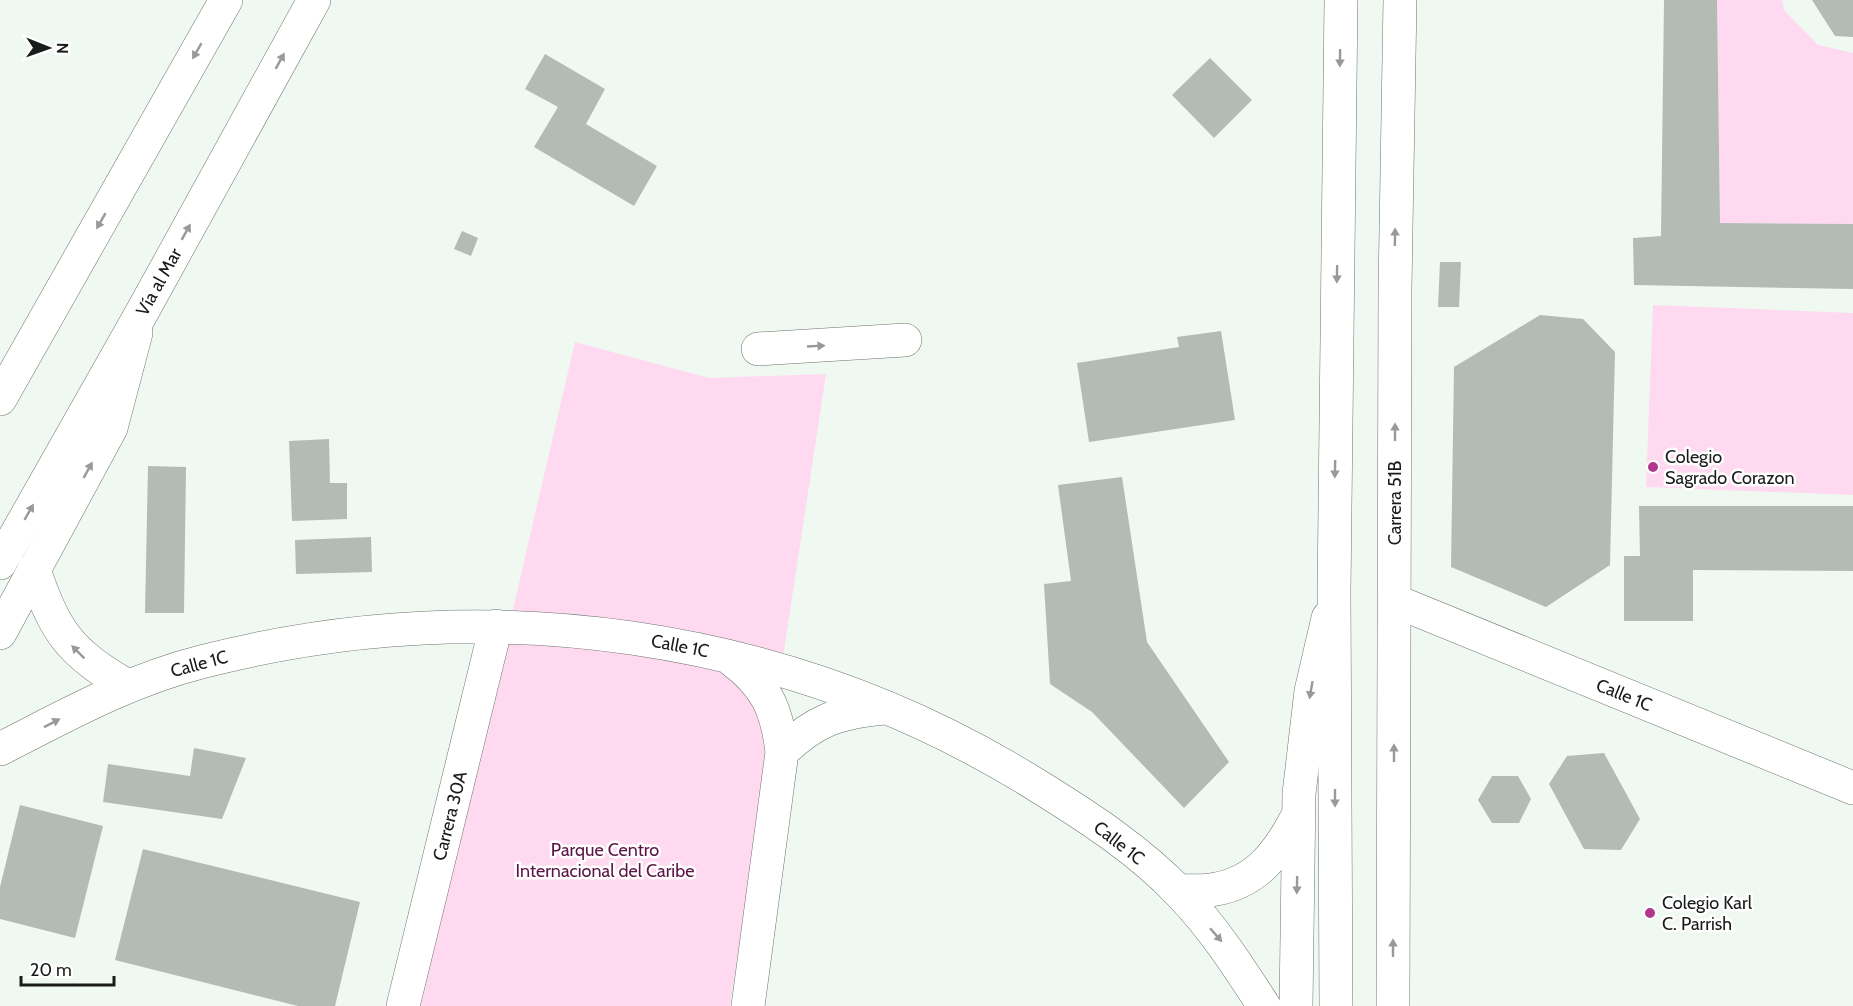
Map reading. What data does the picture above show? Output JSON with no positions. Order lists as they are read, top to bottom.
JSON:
{
  "streets": {
    "main road": [
      "Vía al Mar",
      "Carrera 51B",
      "Calle 1C",
      "Carrera 30A"
    ]
  },
  "crossings": [
    ["Carrera 51B", "Calle 1C"],
    ["Calle 1C", "Carrera 30A"]
  ],
  "parks": ["Parque Centro Internacional del Caribe"],
  "places": ["Colegio Sagrado Corazon", "Colegio Karl C. Parrish"],
  "scale_bar": "20 m",
  "north": "right"
}
